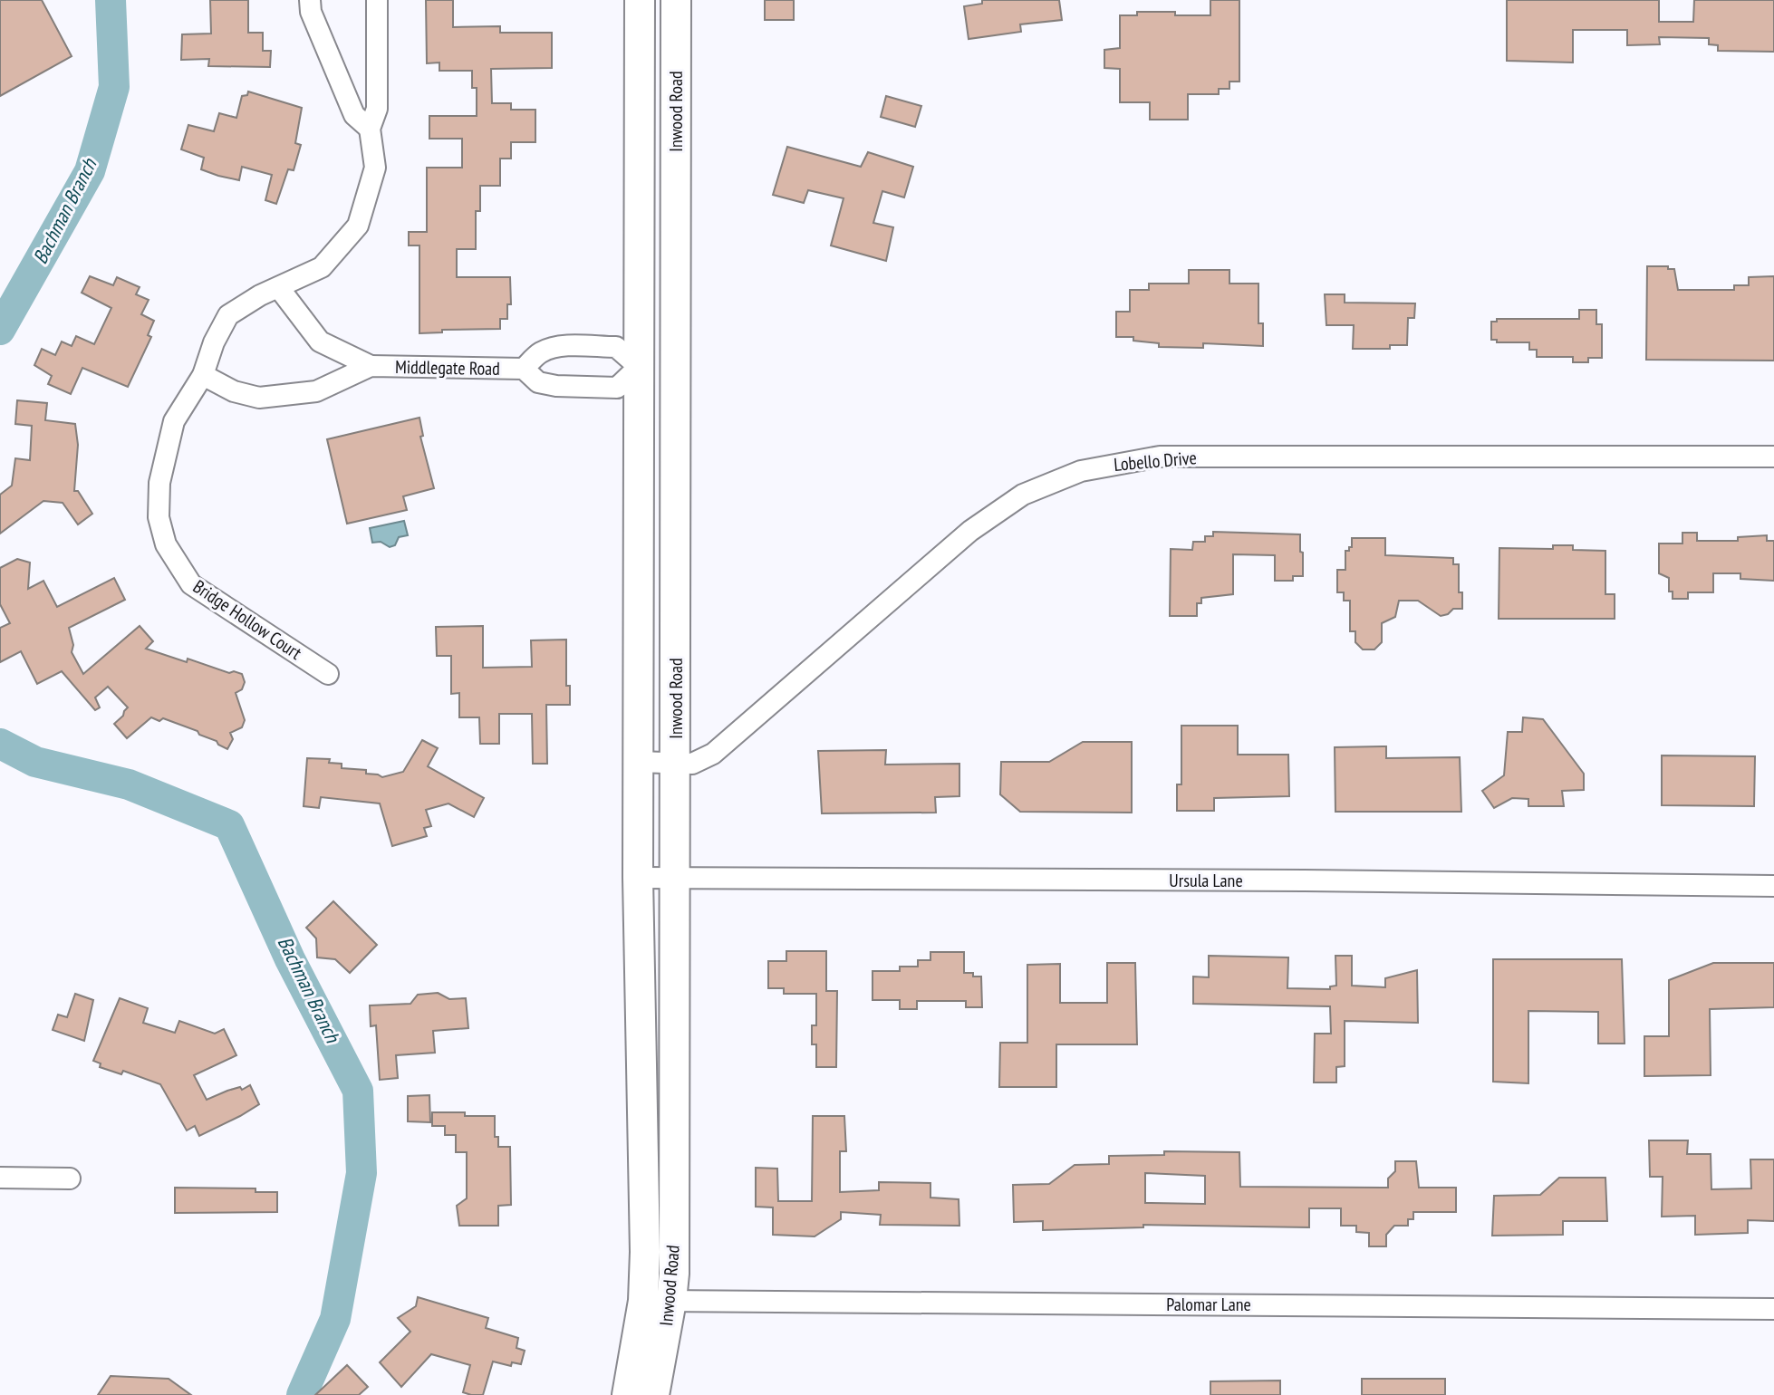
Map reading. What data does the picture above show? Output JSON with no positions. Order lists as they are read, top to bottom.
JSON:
{
  "streets": {
    "main road": ["Inwood Road"],
    "street": [
      "Middlegate Road",
      "Lobello Drive",
      "Bridge Hollow Court",
      "Ursula Lane",
      "Palomar Lane"
    ]
  },
  "crossings": [
    ["Inwood Road", "Middlegate Road"],
    ["Inwood Road", "Lobello Drive"],
    ["Inwood Road", "Ursula Lane"],
    ["Inwood Road", "Palomar Lane"],
    ["Middlegate Road", "Bridge Hollow Court"]
  ],
  "water": ["Bachman Branch"]
}
